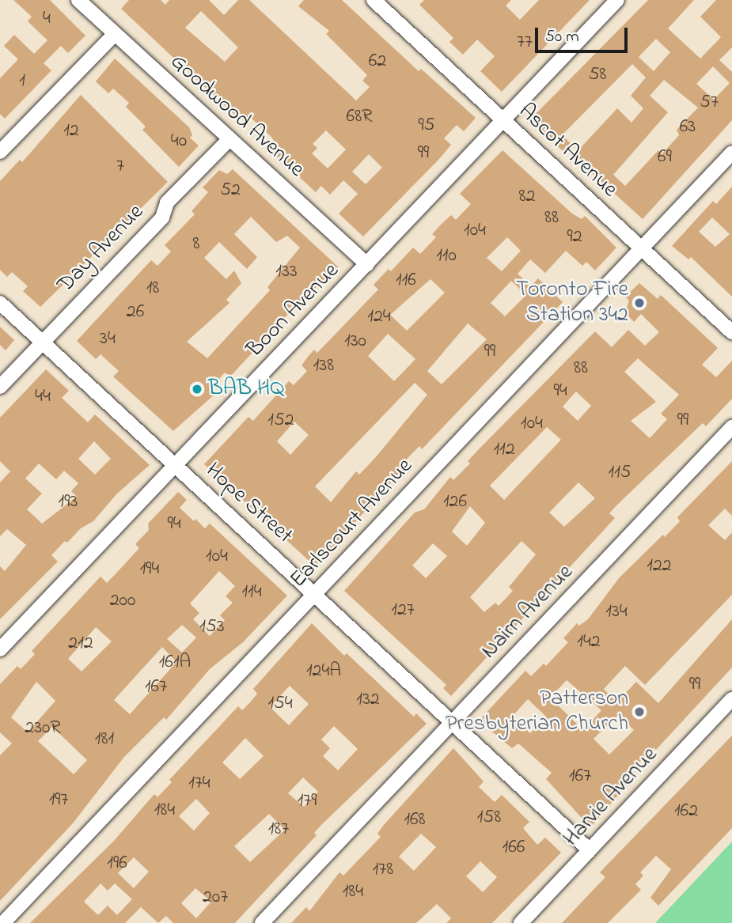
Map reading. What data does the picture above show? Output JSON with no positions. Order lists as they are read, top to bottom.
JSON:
{
  "streets": {
    "street": [
      "Goodwood Avenue",
      "Ascot Avenue",
      "Day Avenue",
      "Boon Avenue",
      "Hope Street",
      "Earlscourt Avenue",
      "Nairn Avenue",
      "Harvie Avenue"
    ]
  },
  "crossings": [
    ["Goodwood Avenue", "Day Avenue"],
    ["Goodwood Avenue", "Boon Avenue"],
    ["Ascot Avenue", "Boon Avenue"],
    ["Ascot Avenue", "Earlscourt Avenue"],
    ["Day Avenue", "Hope Street"],
    ["Boon Avenue", "Hope Street"],
    ["Hope Street", "Earlscourt Avenue"],
    ["Hope Street", "Nairn Avenue"],
    ["Hope Street", "Harvie Avenue"]
  ],
  "places": ["Toronto Fire Station 342", "BAB HQ", "Patterson Presbyterian Church"],
  "house_numbers": [
    "4",
    "77",
    "62",
    "58",
    "1",
    "57",
    "68R",
    "95",
    "63",
    "12",
    "40",
    "99",
    "69",
    "7",
    "52",
    "82",
    "88",
    "104",
    "92",
    "8",
    "110",
    "133",
    "116",
    "18",
    "26",
    "124",
    "34",
    "130",
    "99",
    "138",
    "88",
    "94",
    "44",
    "152",
    "99",
    "104",
    "112",
    "115",
    "193",
    "126",
    "94",
    "104",
    "122",
    "194",
    "114",
    "200",
    "127",
    "134",
    "153",
    "142",
    "212",
    "161A",
    "124A",
    "99",
    "167",
    "132",
    "154",
    "230R",
    "181",
    "167",
    "174",
    "197",
    "179",
    "184",
    "162",
    "158",
    "168",
    "187",
    "166",
    "196",
    "178",
    "184",
    "207"
  ],
  "scale_bar": "50 m"
}
